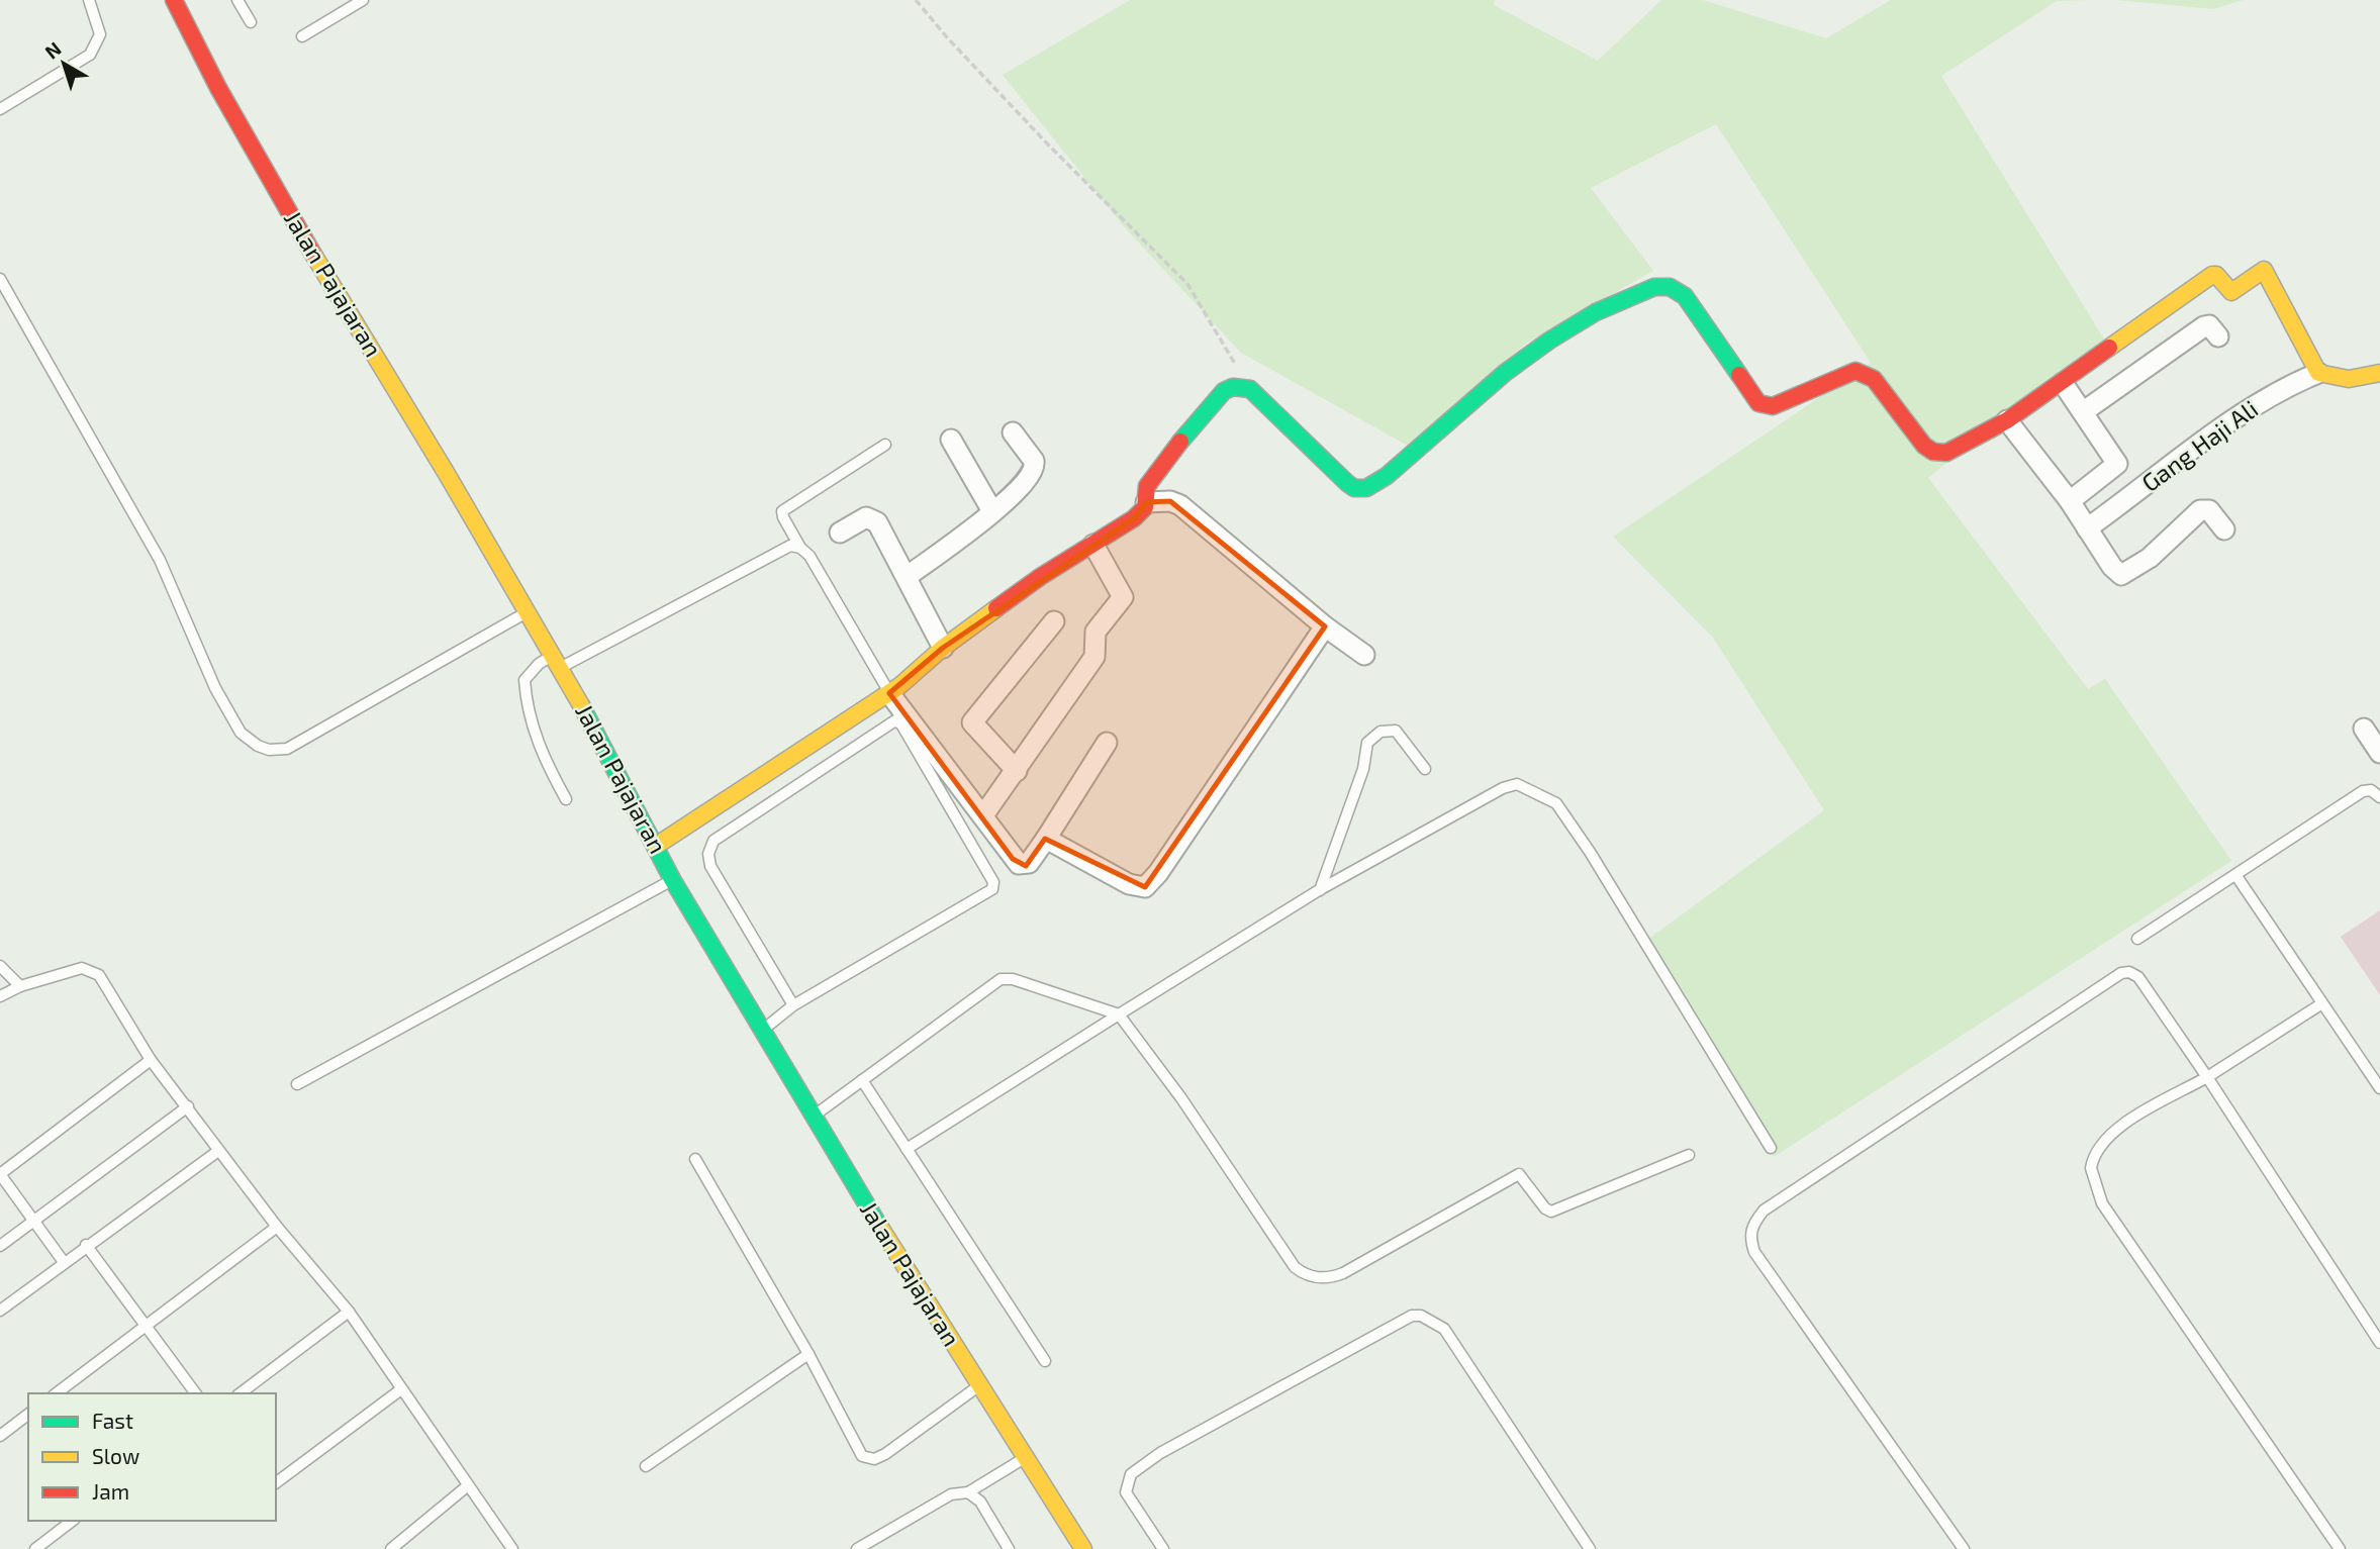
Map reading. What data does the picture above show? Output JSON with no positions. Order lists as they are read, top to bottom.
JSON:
{
  "streets": {
    "street": ["Jalan Pajajaran", "Gang Haji Ali"]
  },
  "legend": ["Fast", "Slow", "Jam"],
  "north": "top left"
}
